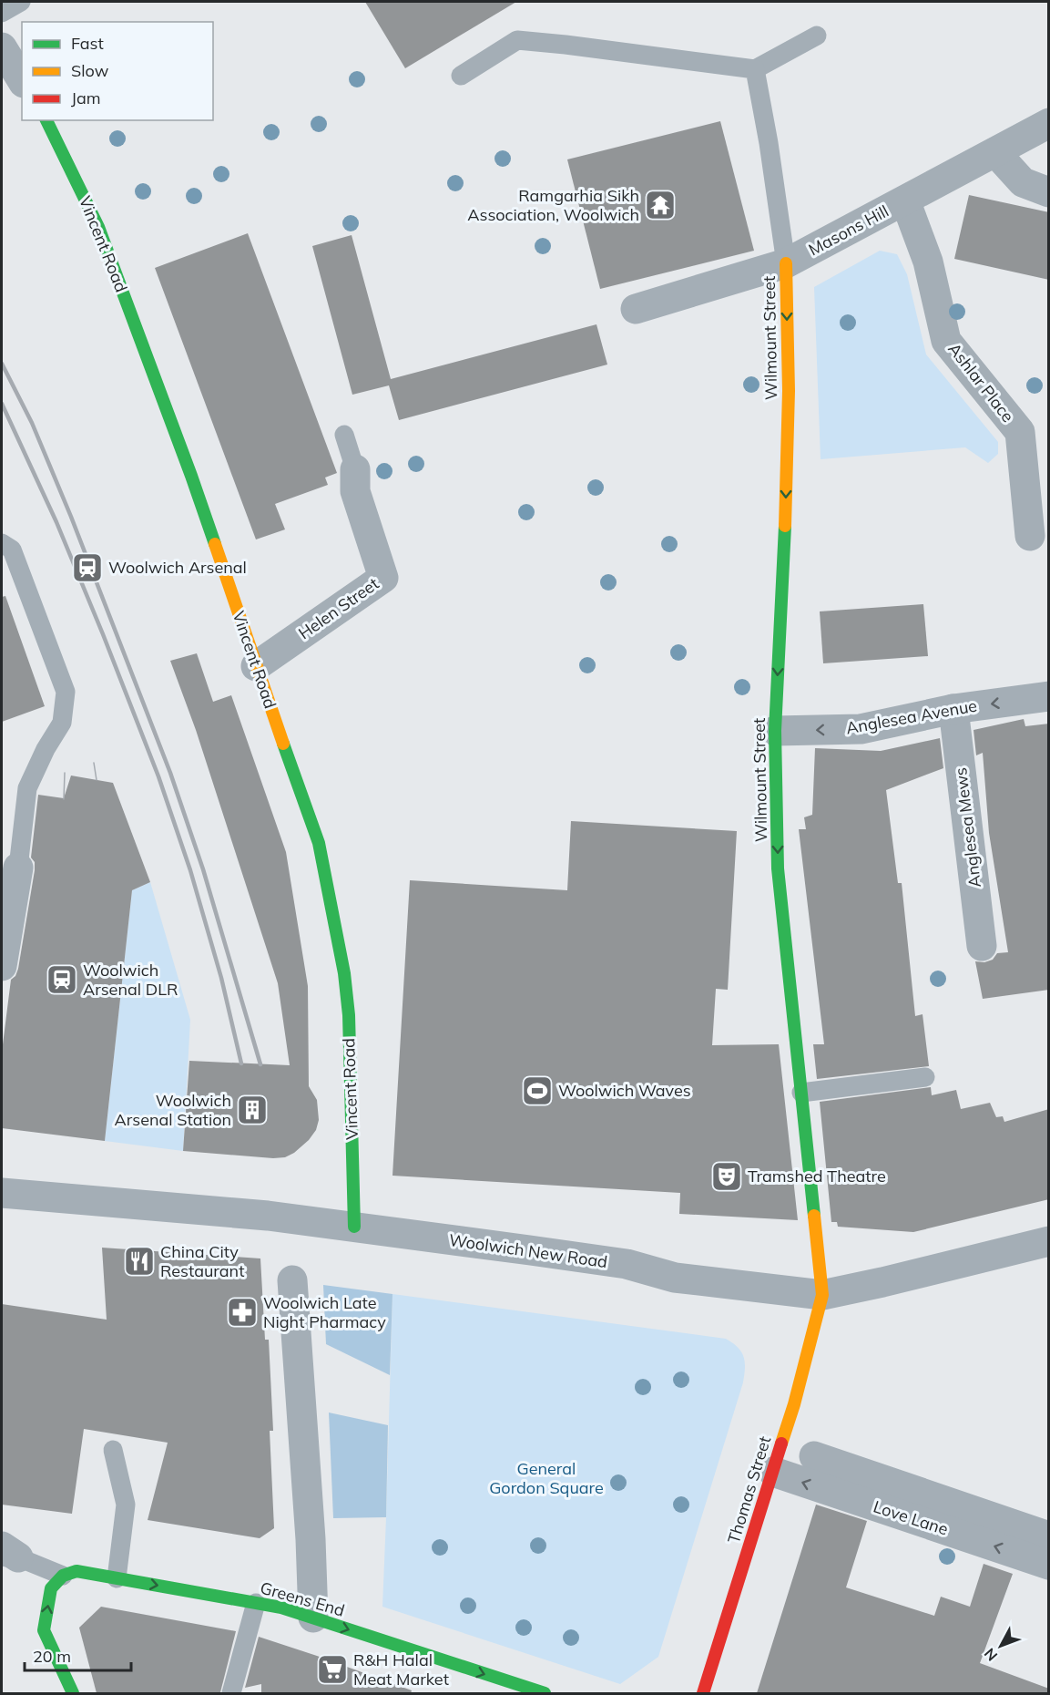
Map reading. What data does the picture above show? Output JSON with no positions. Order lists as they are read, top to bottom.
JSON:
{
  "streets": {
    "street": [
      "Masons Hill",
      "Vincent Road",
      "Wilmount Street",
      "Ashlar Place",
      "Helen Street",
      "Anglesea Avenue",
      "Anglesea Mews",
      "Woolwich New Road",
      "Thomas Street",
      "Love Lane",
      "Greens End"
    ]
  },
  "crossings": [
    ["Masons Hill", "Wilmount Street"],
    ["Masons Hill", "Ashlar Place"],
    ["Vincent Road", "Helen Street"],
    ["Vincent Road", "Woolwich New Road"],
    ["Wilmount Street", "Anglesea Avenue"],
    ["Wilmount Street", "Woolwich New Road"],
    ["Wilmount Street", "Thomas Street"],
    ["Anglesea Avenue", "Anglesea Mews"],
    ["Woolwich New Road", "Thomas Street"],
    ["Thomas Street", "Love Lane"]
  ],
  "one_way": ["Wilmount Street", "Anglesea Avenue", "Greens End"],
  "parks": ["General Gordon Square"],
  "places": {
    "temple": ["Ramgarhia Sikh Association, Woolwich"],
    "station": ["Woolwich Arsenal", "Woolwich Arsenal DLR"],
    "sports": ["Woolwich Waves"],
    "building": ["Woolwich Arsenal Station"],
    "theatre": ["Tramshed Theatre"],
    "restaurant": ["China City Restaurant"],
    "pharmacy": ["Woolwich Late Night Pharmacy"],
    "supermarket": ["R&H Halal Meat Market"]
  },
  "legend": ["Fast", "Slow", "Jam"],
  "scale_bar": "20 m",
  "north": "bottom left"
}
